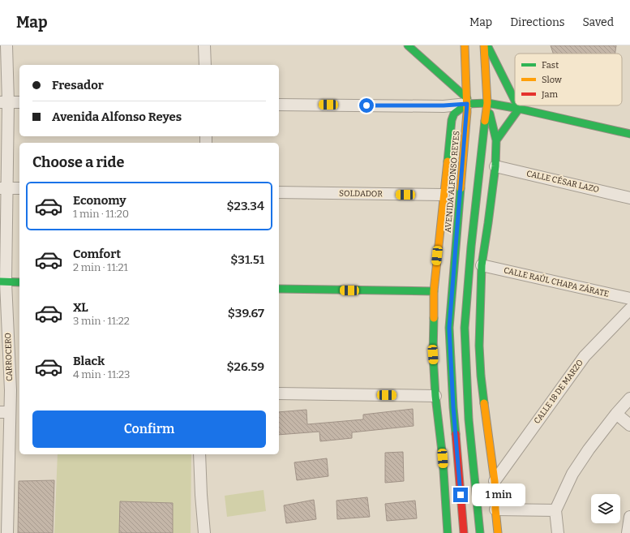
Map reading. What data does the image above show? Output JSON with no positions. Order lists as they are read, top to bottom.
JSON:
{
  "streets": {
    "main road": ["AVENIDA ALFONSO REYES"],
    "street": [
      "CALLE CÉSAR LAZO",
      "SOLDADOR",
      "CALLE RAÚL CHAPA ZÁRATE",
      "CARROCERO",
      "CALLE 18 DE MARZO"
    ]
  },
  "legend": ["Fast", "Slow", "Jam"],
  "page": {
    "header": "Map",
    "nav": ["Map", "Directions", "Saved"],
    "banner": ["Fresador", "Avenida Alfonso Reyes"],
    "heading": "Choose a ride",
    "list": [
      {
        "name": "Economy",
        "note": "1 min · 11:20",
        "value": "$23.34"
      },
      {
        "name": "Comfort",
        "note": "2 min · 11:21",
        "value": "$31.51"
      },
      {
        "name": "XL",
        "note": "3 min · 11:22",
        "value": "$39.67"
      },
      {
        "name": "Black",
        "note": "4 min · 11:23",
        "value": "$26.59"
      }
    ],
    "buttons": "Confirm",
    "bubble": "1 min"
  }
}
